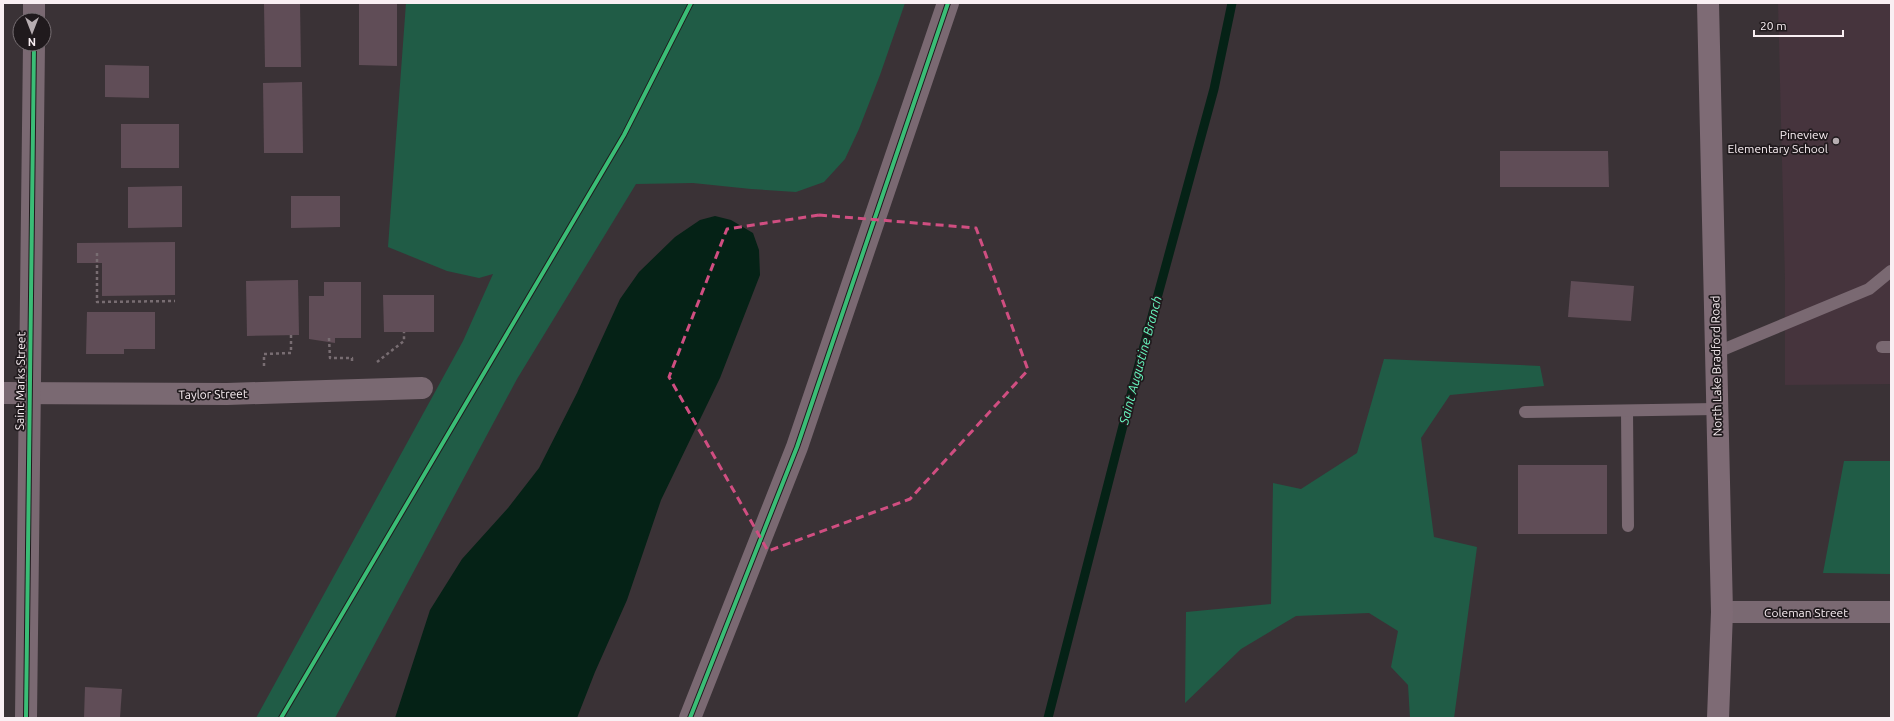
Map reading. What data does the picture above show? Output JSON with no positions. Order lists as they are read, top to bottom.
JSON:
{
  "streets": {
    "main road": ["North Lake Bradford Road"],
    "street": ["Saint Marks Street", "Taylor Street", "Coleman Street"]
  },
  "crossings": [
    ["North Lake Bradford Road", "Coleman Street"],
    ["Saint Marks Street", "Taylor Street"]
  ],
  "water": ["Saint Augustine Branch"],
  "places": ["Pineview Elementary School"],
  "scale_bar": "20 m",
  "north": "bottom"
}
